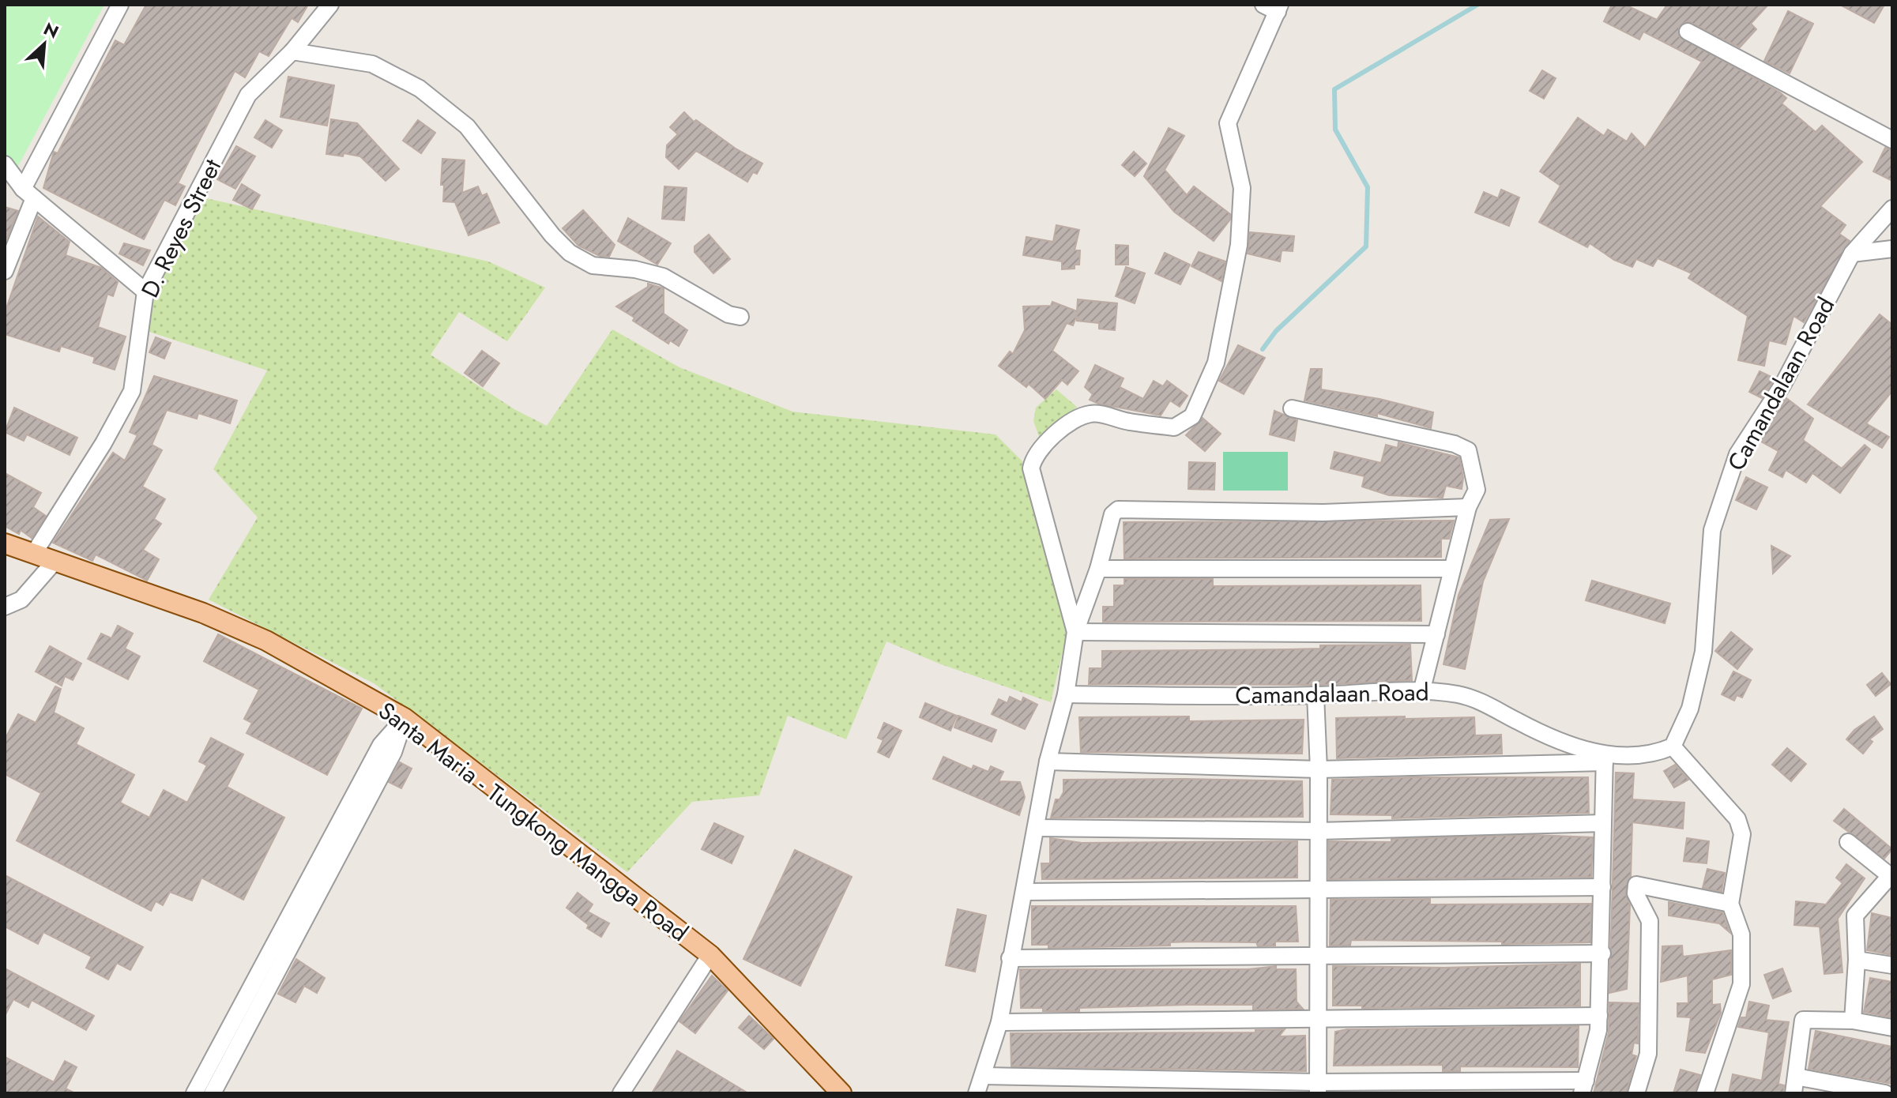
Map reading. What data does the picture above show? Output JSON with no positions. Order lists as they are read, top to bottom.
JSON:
{
  "streets": {
    "main road": ["Santa Maria - Tungkong Mangga Road"],
    "street": ["D. Reyes Street", "Camandalaan Road"]
  },
  "crossings": [
    ["D. Reyes Street", "Santa Maria - Tungkong Mangga Road"]
  ],
  "north": "top right"
}
